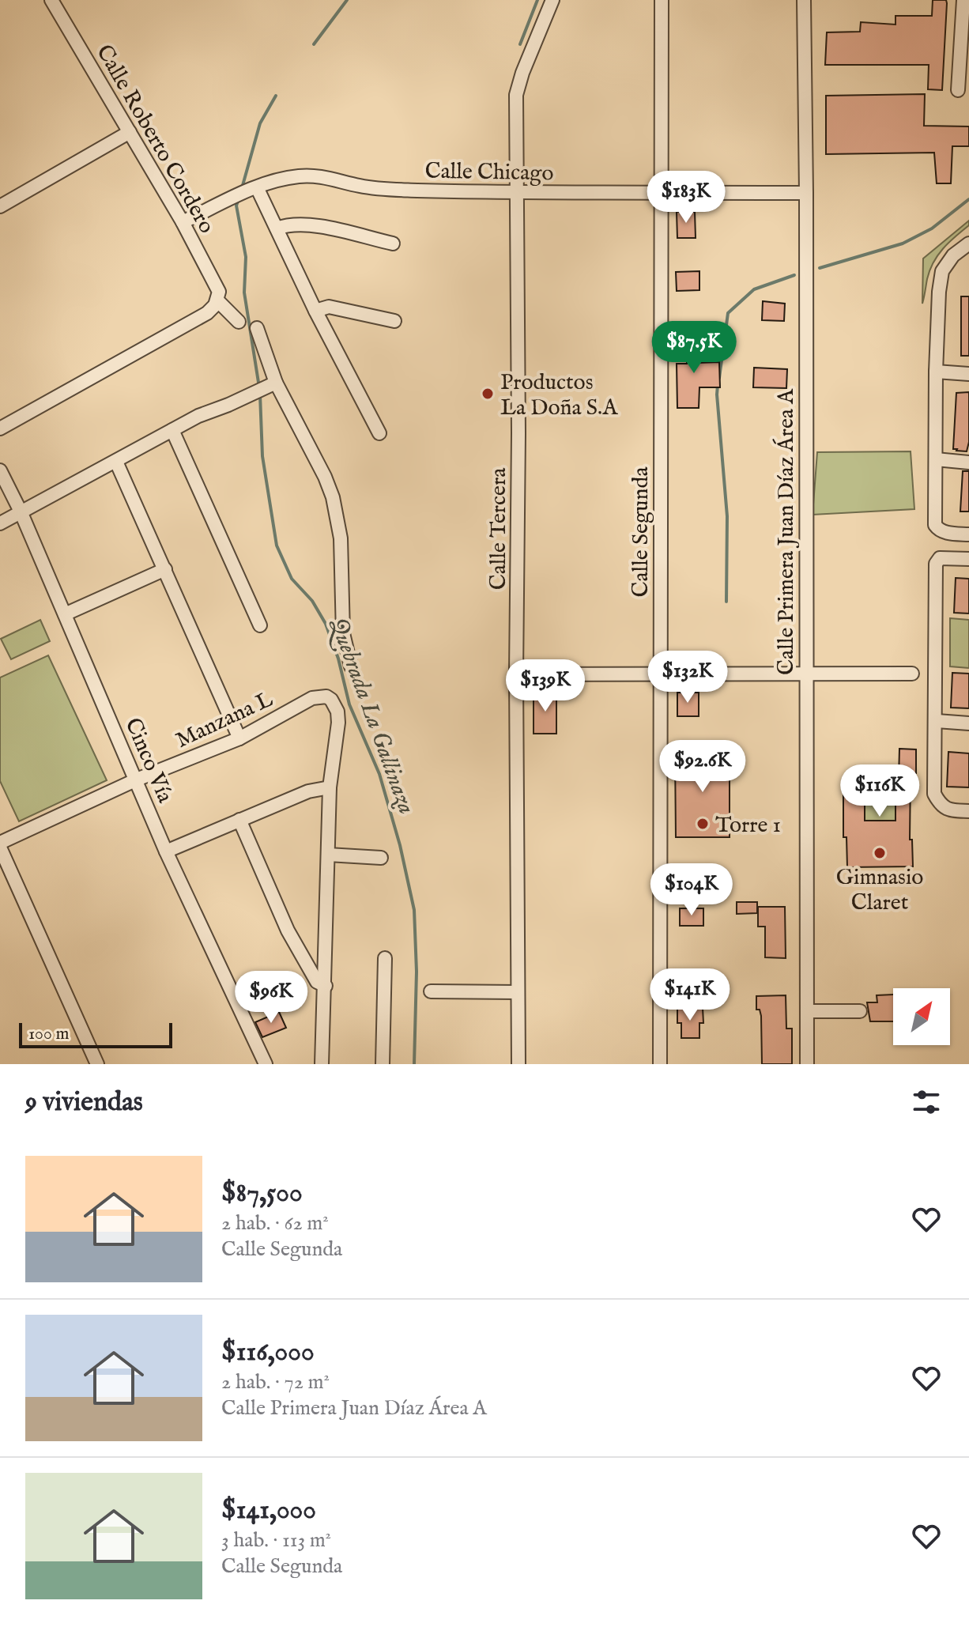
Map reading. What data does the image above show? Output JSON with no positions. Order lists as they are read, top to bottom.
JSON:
{
  "streets": {
    "street": [
      "Calle Roberto Cordero",
      "Calle Chicago",
      "Calle Tercera",
      "Calle Segunda",
      "Calle Primera Juan Díaz Área A",
      "Manzana L",
      "Cinco Vía"
    ]
  },
  "crossings": [
    ["Calle Roberto Cordero", "Calle Chicago"],
    ["Calle Chicago", "Calle Tercera"],
    ["Calle Chicago", "Calle Segunda"],
    ["Calle Chicago", "Calle Primera Juan Díaz Área A"],
    ["Manzana L", "Cinco Vía"]
  ],
  "water": ["Quebrada La Gallinaza"],
  "places": ["Productos La Doña S.A", "Torre 1", "Gimnasio Claret"],
  "scale_bar": "100 m",
  "north": "top right",
  "page": {
    "price": [
      "$183K",
      "$87.5K",
      "$132K",
      "$139K",
      "$92.6K",
      "$116K",
      "$104K",
      "$141K",
      "$96K"
    ],
    "scale": "100 m",
    "heading": "9 viviendas",
    "list": [
      {
        "name": "$87,500",
        "note": "2 hab. · 62 m² · Calle Segunda"
      },
      {
        "name": "$116,000",
        "note": "2 hab. · 72 m² · Calle Primera Juan Díaz Área A"
      },
      {
        "name": "$141,000",
        "note": "3 hab. · 113 m² · Calle Segunda"
      }
    ]
  }
}
